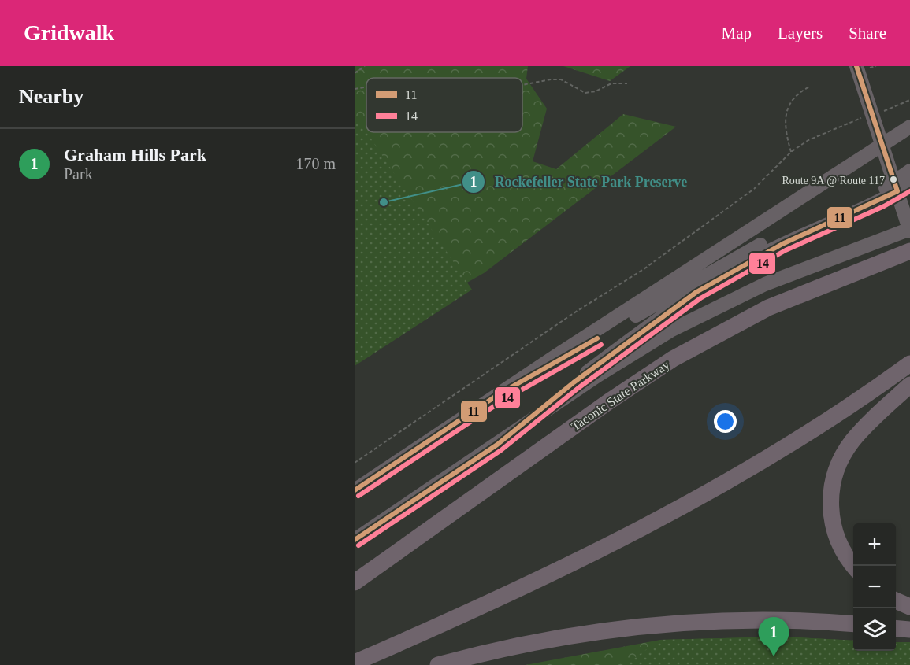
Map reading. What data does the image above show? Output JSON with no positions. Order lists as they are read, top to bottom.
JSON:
{
  "streets": {
    "highway": ["Taconic State Parkway"]
  },
  "places": ["Route 9A @ Route 117", "Rockefeller State Park Preserve"],
  "lines": ["transit line 11", "transit line 14"],
  "legend": ["11", "14"],
  "page": {
    "header": "Gridwalk",
    "nav": ["Map", "Layers", "Share"],
    "heading": "Nearby",
    "list": [
      {
        "mark": "1",
        "name": "Graham Hills Park",
        "note": "Park",
        "value": "170 m"
      }
    ],
    "map_buttons": ["+", "−"],
    "pins": "1"
  }
}
